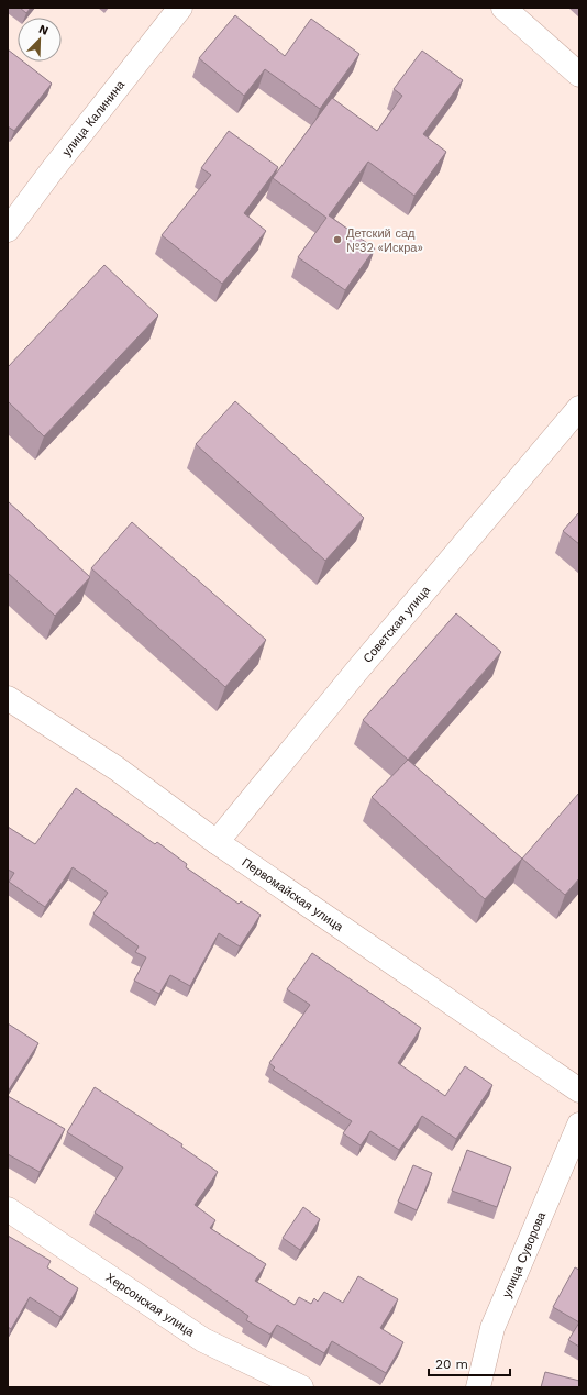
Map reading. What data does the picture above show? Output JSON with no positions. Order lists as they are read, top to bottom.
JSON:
{
  "streets": {
    "street": [
      "улица Калинина",
      "Советская улица",
      "Первомайская улица",
      "улица Суворова",
      "Херсонская улица"
    ]
  },
  "crossings": [
    ["Советская улица", "Первомайская улица"]
  ],
  "places": ["Детский сад №32 «Искра»"],
  "scale_bar": "20 m",
  "north": "top right"
}
